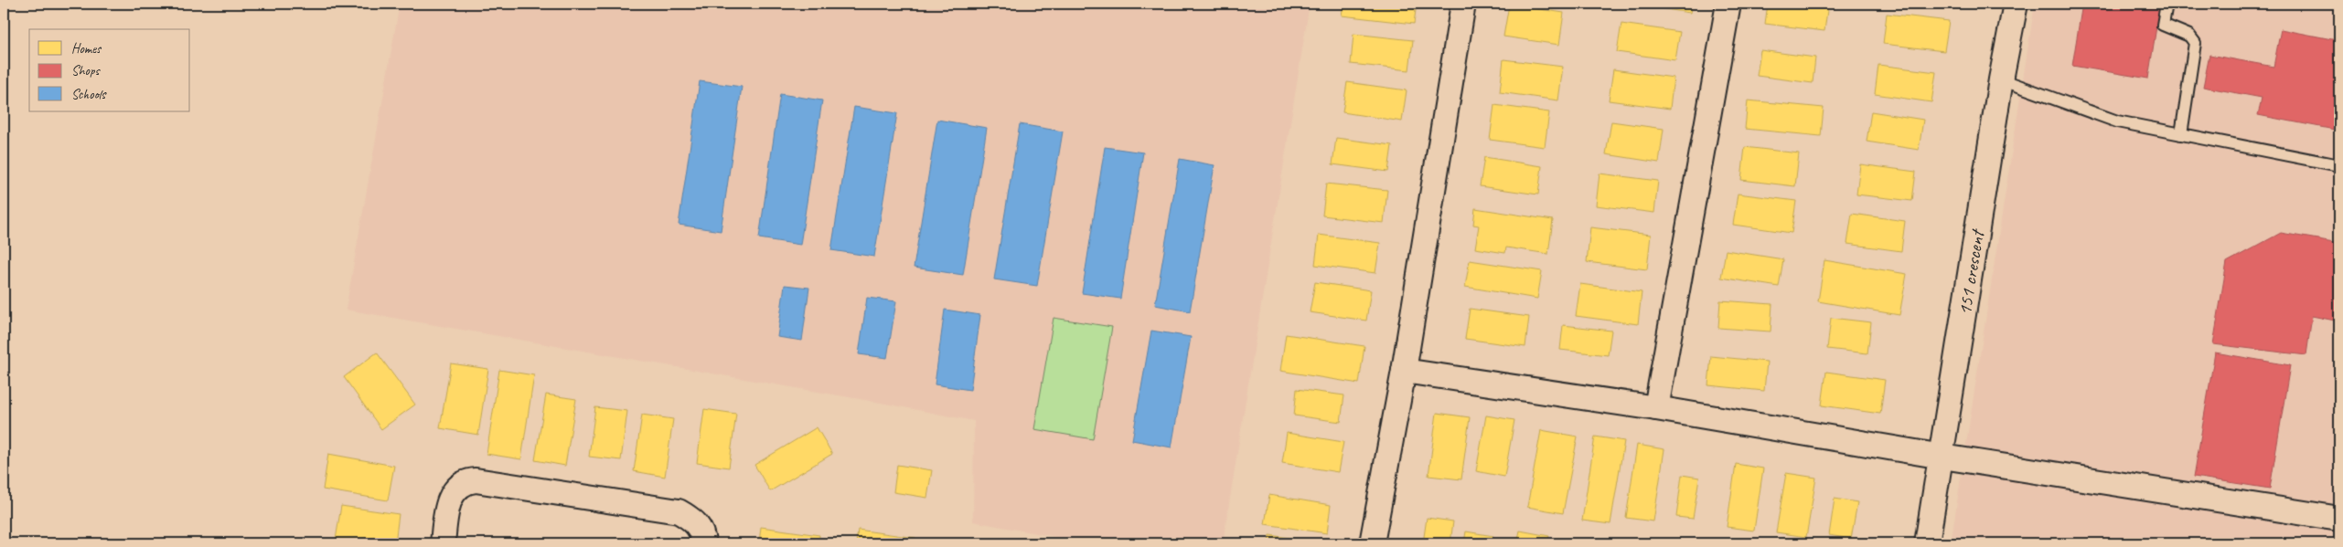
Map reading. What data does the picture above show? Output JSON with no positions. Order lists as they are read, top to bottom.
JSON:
{
  "streets": {
    "street": ["151 crescent"]
  },
  "legend": ["Homes", "Shops", "Schools"]
}
